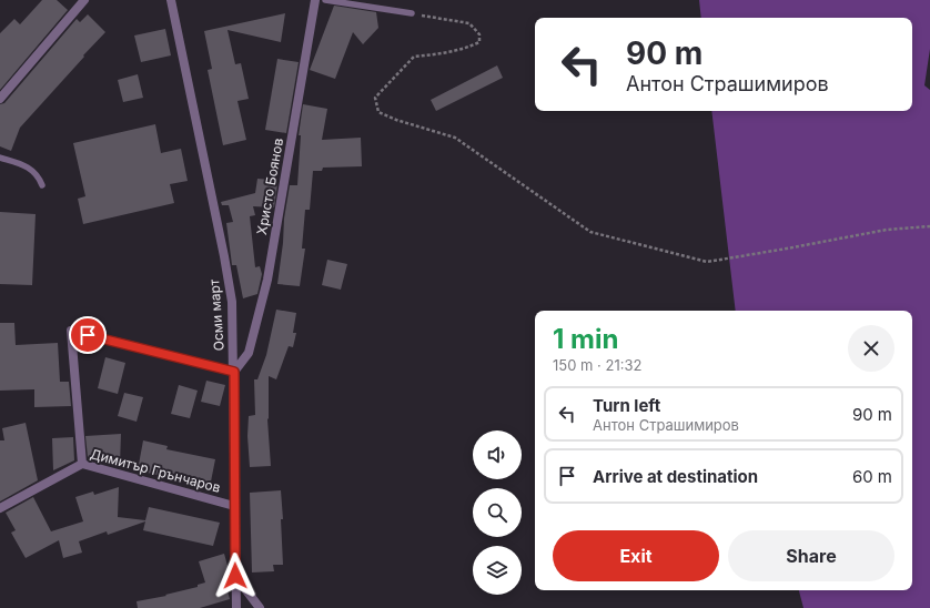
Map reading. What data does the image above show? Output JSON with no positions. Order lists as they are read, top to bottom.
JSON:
{
  "streets": {
    "street": ["Христо Боянов", "Осми март", "Димитър Грънчаров"]
  },
  "crossings": [
    ["Христо Боянов", "Осми март"],
    ["Осми март", "Димитър Грънчаров"]
  ],
  "page": {
    "turn": ["90 m", "Антон Страшимиров"],
    "heading": ["1 min", "150 m · 21:32"],
    "list": [
      {
        "name": "Turn left",
        "note": "Антон Страшимиров",
        "value": "90 m"
      },
      {
        "name": "Arrive at destination",
        "value": "60 m"
      }
    ],
    "buttons": ["Exit", "Share"]
  }
}
